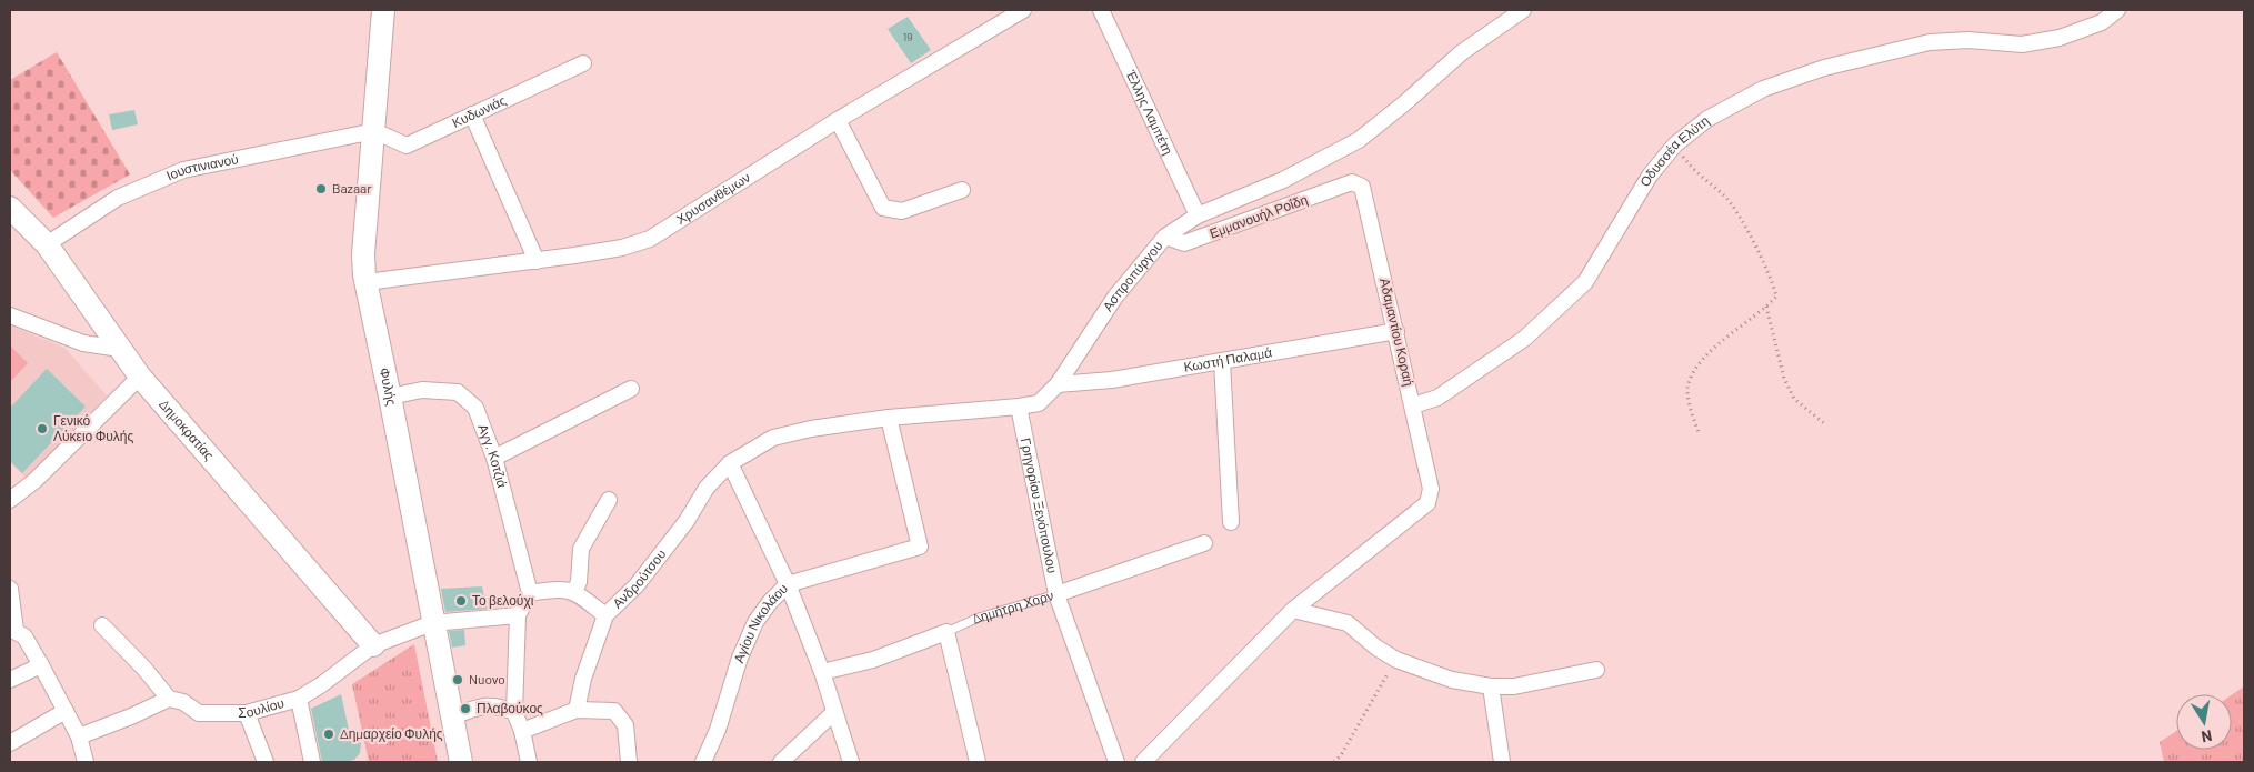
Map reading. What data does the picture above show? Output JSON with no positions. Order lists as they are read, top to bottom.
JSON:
{
  "streets": {
    "main road": ["Φυλής", "Δημοκρατίας"],
    "street": [
      "Κυδωνιάς",
      "Έλλης Λαμπέτη",
      "Οδυσσέα Ελύτη",
      "Ιουστινιανού",
      "Χρυσανθέμων",
      "Εμμανουήλ Ροΐδη",
      "Ασπροπύργου",
      "Αδαμαντίου Κοραή",
      "Κωστή Παλαμά",
      "Αγγ. Κοτζιά",
      "Γρηγορίου Ξενόπουλου",
      "Ανδρούτσου",
      "Δημήτρη Χορν",
      "Αγίου Νικολάου",
      "Σουλίου"
    ]
  },
  "crossings": [
    ["Κυδωνιάς", "Ιουστινιανού"],
    ["Κυδωνιάς", "Φυλής"],
    ["Έλλης Λαμπέτη", "Ασπροπύργου"],
    ["Οδυσσέα Ελύτη", "Αδαμαντίου Κοραή"],
    ["Ιουστινιανού", "Φυλής"],
    ["Ιουστινιανού", "Δημοκρατίας"],
    ["Χρυσανθέμων", "Φυλής"],
    ["Εμμανουήλ Ροΐδη", "Ασπροπύργου"],
    ["Εμμανουήλ Ροΐδη", "Αδαμαντίου Κοραή"],
    ["Ασπροπύργου", "Κωστή Παλαμά"],
    ["Ασπροπύργου", "Γρηγορίου Ξενόπουλου"],
    ["Ασπροπύργου", "Ανδρούτσου"],
    ["Ασπροπύργου", "Αγίου Νικολάου"],
    ["Αδαμαντίου Κοραή", "Κωστή Παλαμά"],
    ["Φυλής", "Αγγ. Κοτζιά"],
    ["Φυλής", "Σουλίου"],
    ["Δημοκρατίας", "Σουλίου"],
    ["Γρηγορίου Ξενόπουλου", "Δημήτρη Χορν"]
  ],
  "places": [
    "Bazaar",
    "Γενικό Λύκειο Φυλής",
    "Το βελούχι",
    "Nuovo",
    "Πλαβούκος",
    "Δημαρχείο Φυλής"
  ],
  "house_numbers": ["19"],
  "north": "bottom"
}
